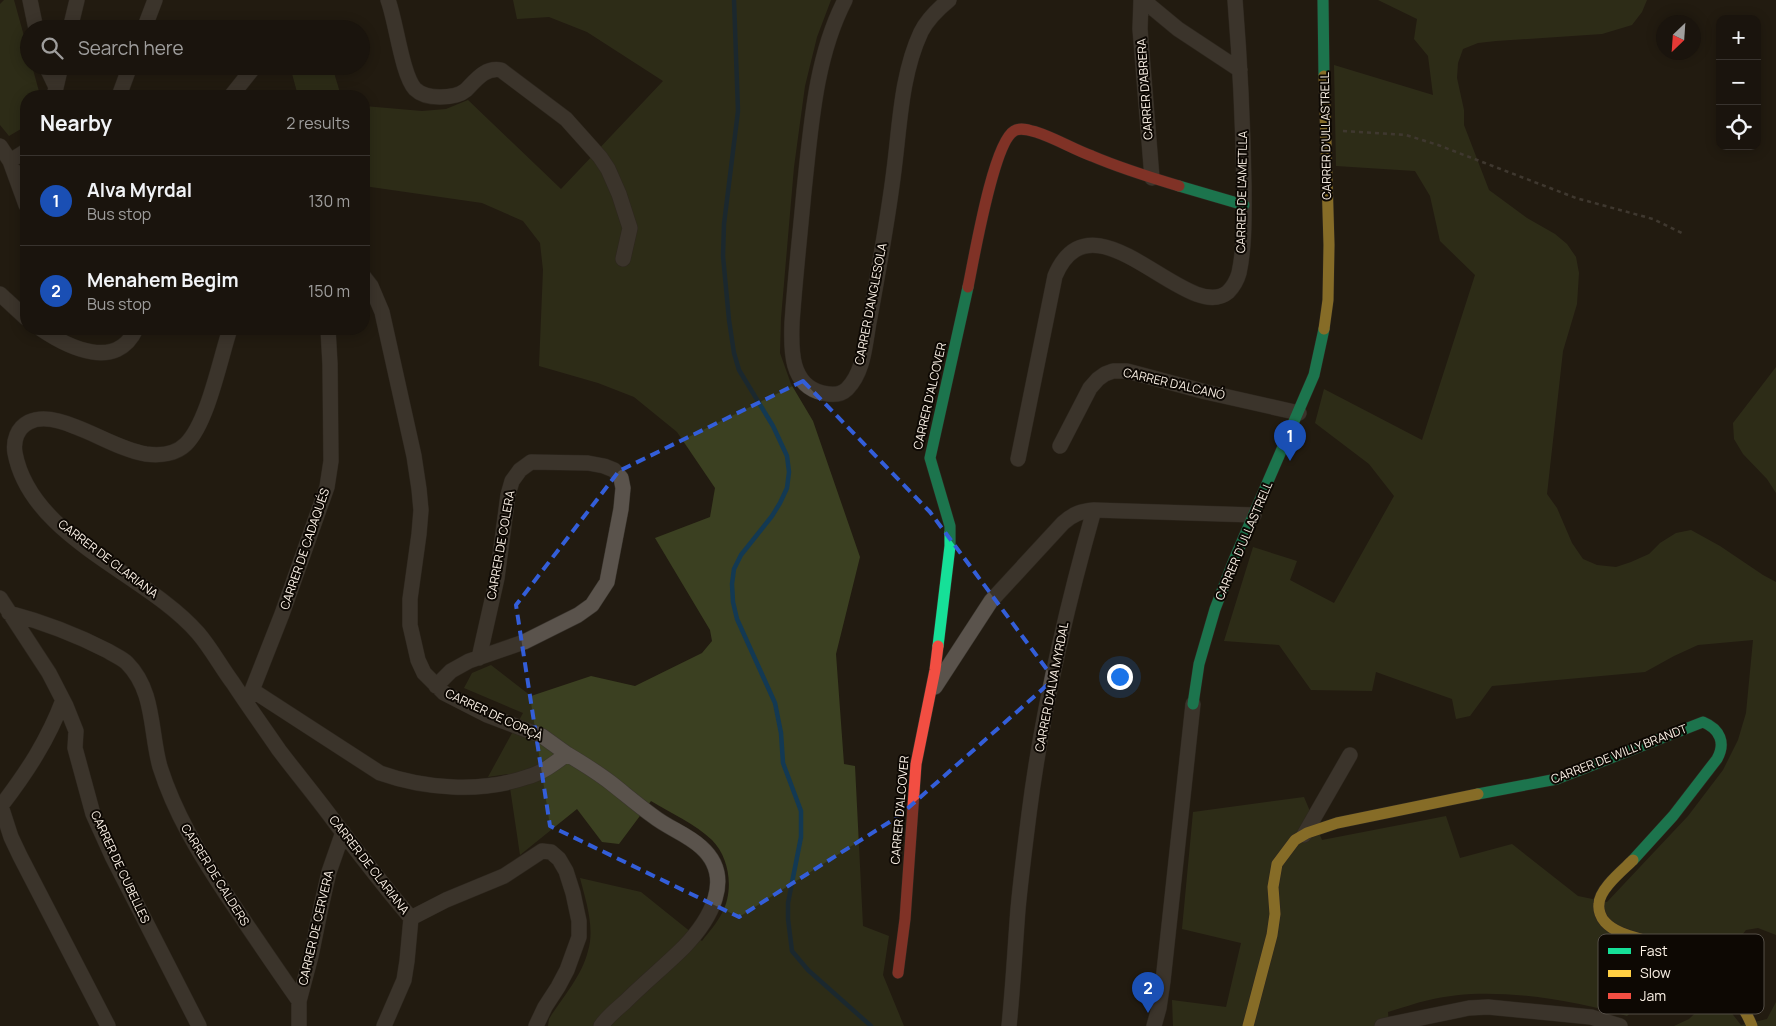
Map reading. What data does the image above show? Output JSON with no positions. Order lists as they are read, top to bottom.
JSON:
{
  "streets": {
    "street": [
      "CARRER D'ABRERA",
      "CARRER D'ULLASTRELL",
      "CARRER DE L'AMETLLA",
      "CARRER D'ANGLESOLA",
      "CARRER D'ALCANÓ",
      "CARRER D'ALCOVER",
      "CARRER DE COLERA",
      "CARRER DE CADAQUÉS",
      "CARRER DE CLARIANA",
      "CARRER D'ALVA MYRDAL",
      "CARRER DE CORÇÀ",
      "CARRER DE WILLY BRANDT",
      "CARRER DE CUBELLES",
      "CARRER DE CALDERS",
      "CARRER DE CERVERA"
    ]
  },
  "crossings": [
    ["CARRER D'ABRERA", "CARRER D'ALCOVER"],
    ["CARRER D'ULLASTRELL", "CARRER D'ALCANÓ"],
    ["CARRER DE L'AMETLLA", "CARRER D'ALCOVER"],
    ["CARRER DE COLERA", "CARRER DE CORÇÀ"],
    ["CARRER DE CADAQUÉS", "CARRER DE CLARIANA"],
    ["CARRER DE CLARIANA", "CARRER DE CERVERA"],
    ["CARRER DE CUBELLES", "CARRER DE CALDERS"],
    ["CARRER DE CALDERS", "CARRER DE CERVERA"]
  ],
  "legend": ["Fast", "Slow", "Jam"],
  "north": "bottom left",
  "page": {
    "map_buttons": ["+", "−"],
    "search": "Search here",
    "heading": ["Nearby", "2 results"],
    "list": [
      {
        "mark": "1",
        "name": "Alva Myrdal",
        "note": "Bus stop",
        "value": "130 m"
      },
      {
        "mark": "2",
        "name": "Menahem Begim",
        "note": "Bus stop",
        "value": "150 m"
      }
    ],
    "pins": ["1", "2"]
  }
}
